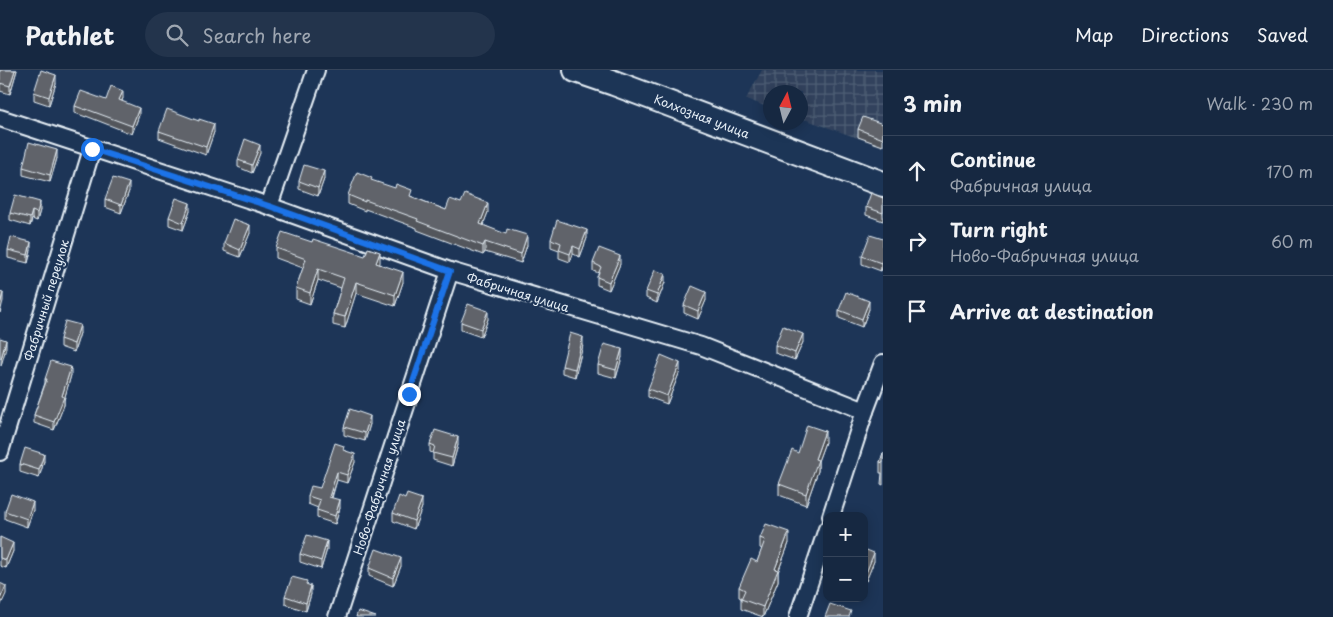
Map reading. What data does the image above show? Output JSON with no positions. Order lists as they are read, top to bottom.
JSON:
{
  "streets": {
    "street": [
      "Колхозная улица",
      "Фабричная улица",
      "Фабричный переулок",
      "Ново-Фабричная улица"
    ]
  },
  "crossings": [
    ["Фабричная улица", "Фабричный переулок"],
    ["Фабричная улица", "Ново-Фабричная улица"]
  ],
  "north": "top",
  "page": {
    "header": "Pathlet",
    "search": "Search here",
    "nav": ["Map", "Directions", "Saved"],
    "heading": ["3 min", "Walk · 230 m"],
    "list": [
      ["Continue", "Фабричная улица", "170 m"],
      ["Turn right", "Ново-Фабричная улица", "60 m"],
      "Arrive at destination"
    ],
    "map_buttons": ["+", "−"]
  }
}
